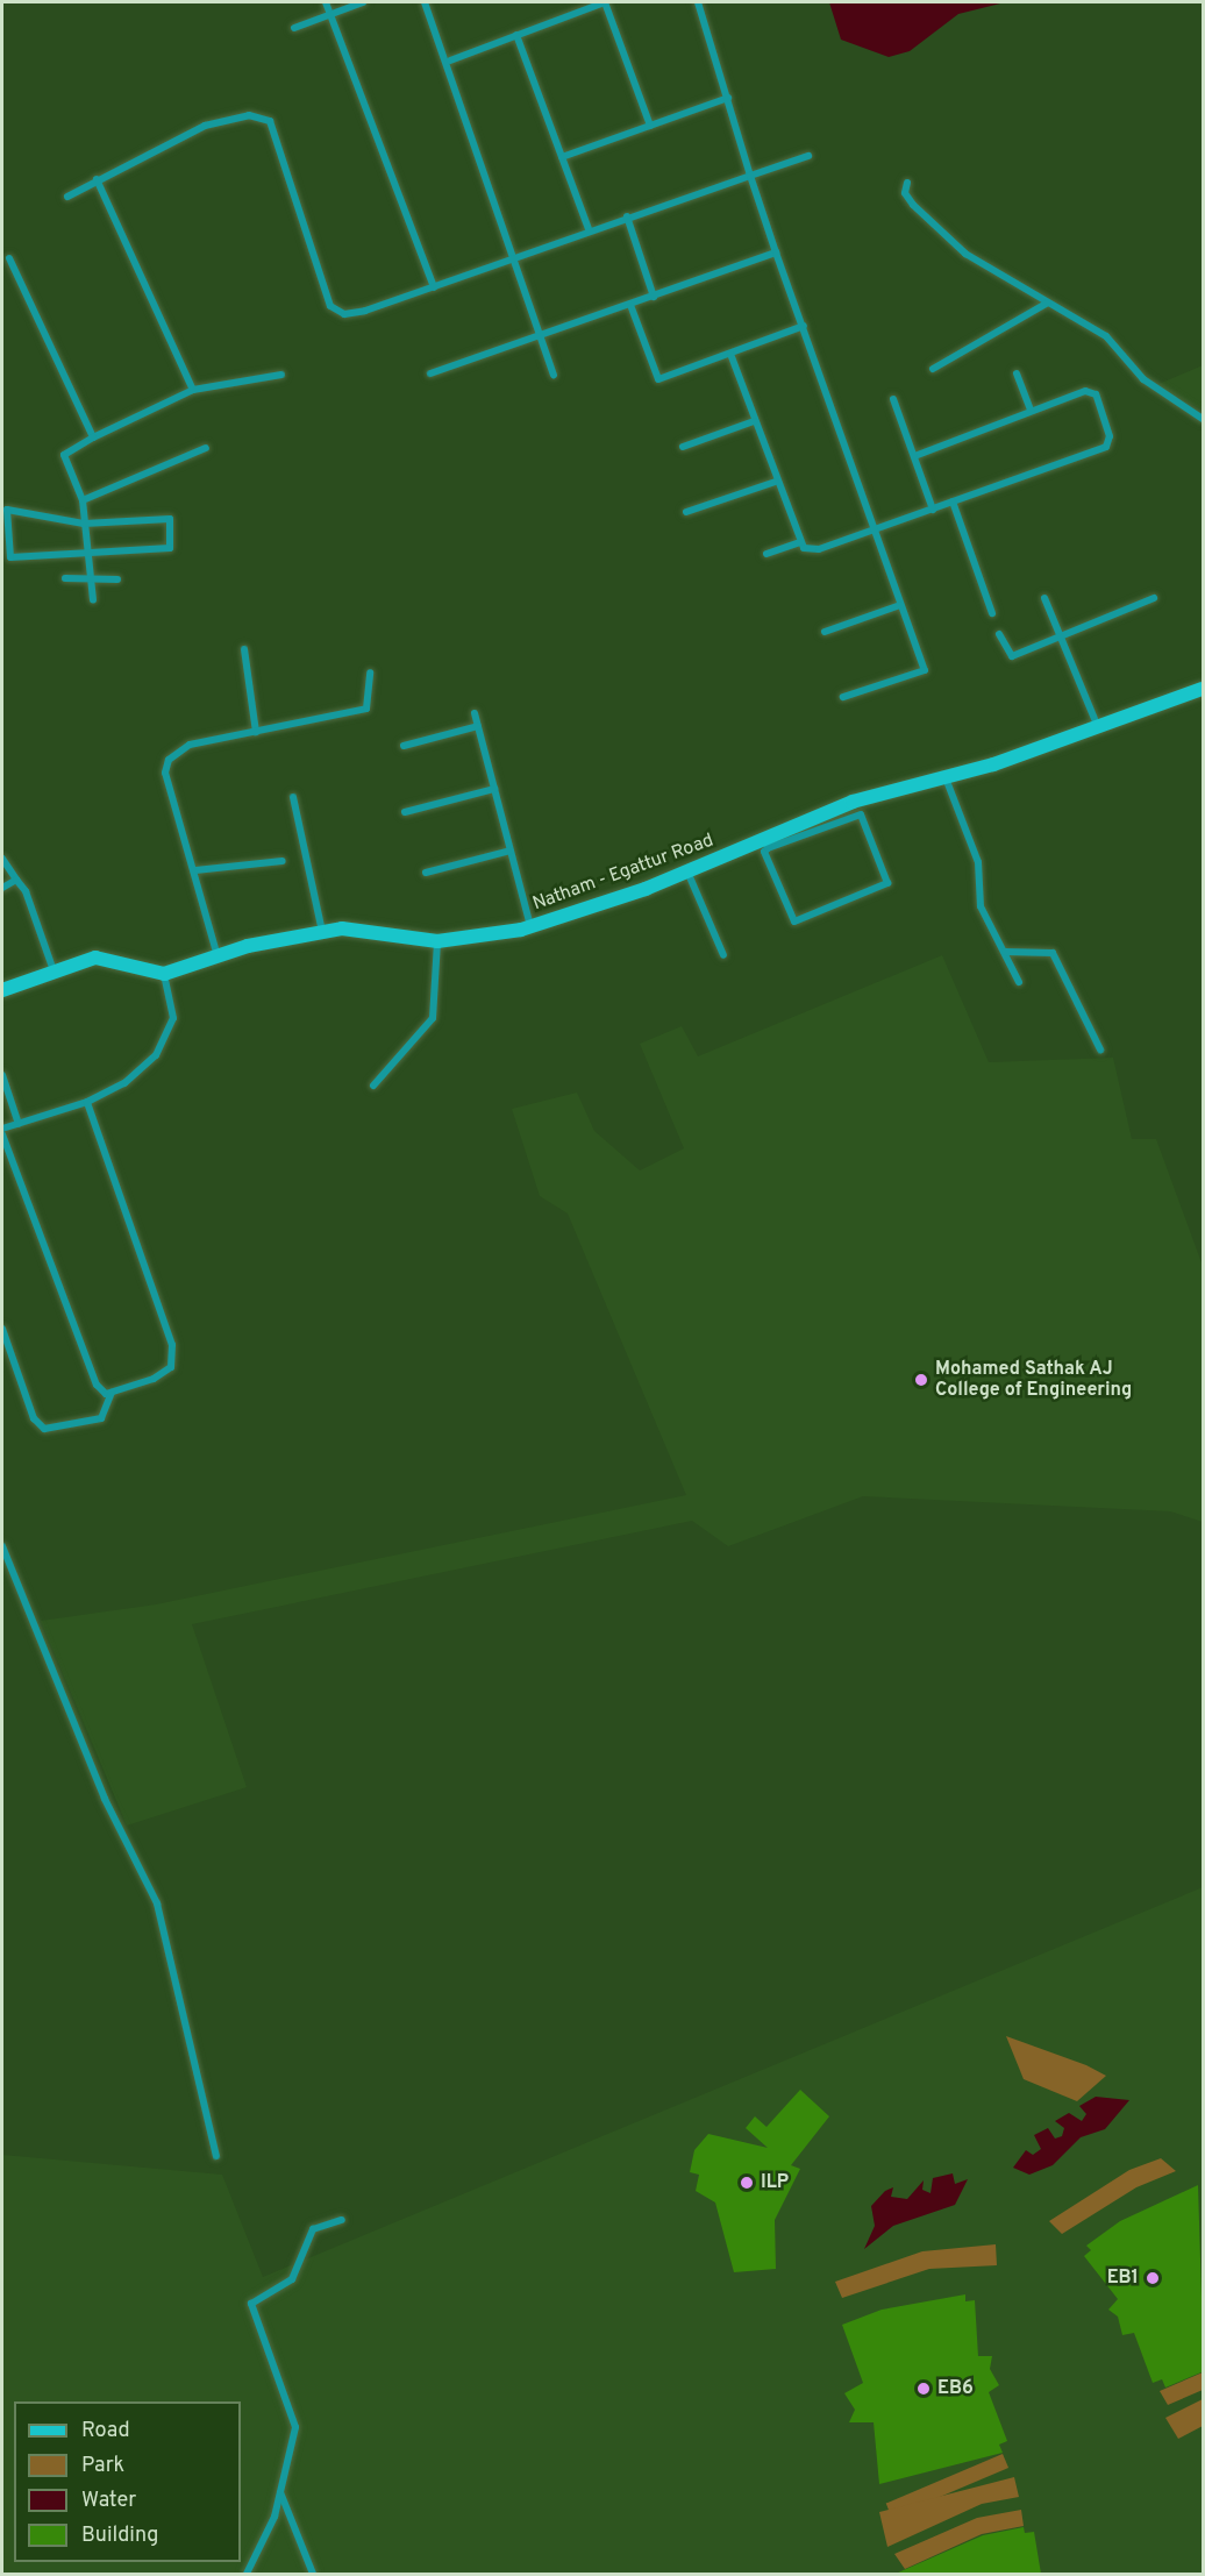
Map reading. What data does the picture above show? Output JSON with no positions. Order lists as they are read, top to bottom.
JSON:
{
  "streets": {
    "street": ["Natham - Egattur Road"]
  },
  "places": [
    "Mohamed Sathak AJ College of Engineering",
    "ILP",
    "EB1",
    "EB6"
  ],
  "legend": [
    "Road",
    "Park",
    "Water",
    "Building"
  ]
}
